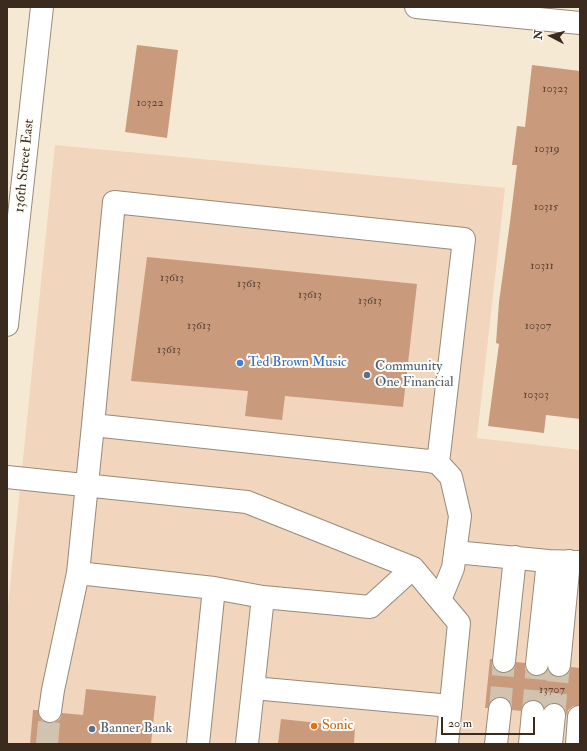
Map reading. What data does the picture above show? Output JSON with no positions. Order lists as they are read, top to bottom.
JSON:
{
  "streets": {
    "street": ["136th Street East"]
  },
  "places": [
    "Ted Brown Music",
    "Community One Financial",
    "Sonic",
    "Banner Bank"
  ],
  "house_numbers": [
    "10323",
    "10322",
    "10319",
    "10315",
    "10311",
    "13613",
    "13613",
    "13613",
    "13613",
    "13613",
    "10307",
    "13613",
    "10303",
    "13707"
  ],
  "scale_bar": "20 m",
  "north": "left"
}
